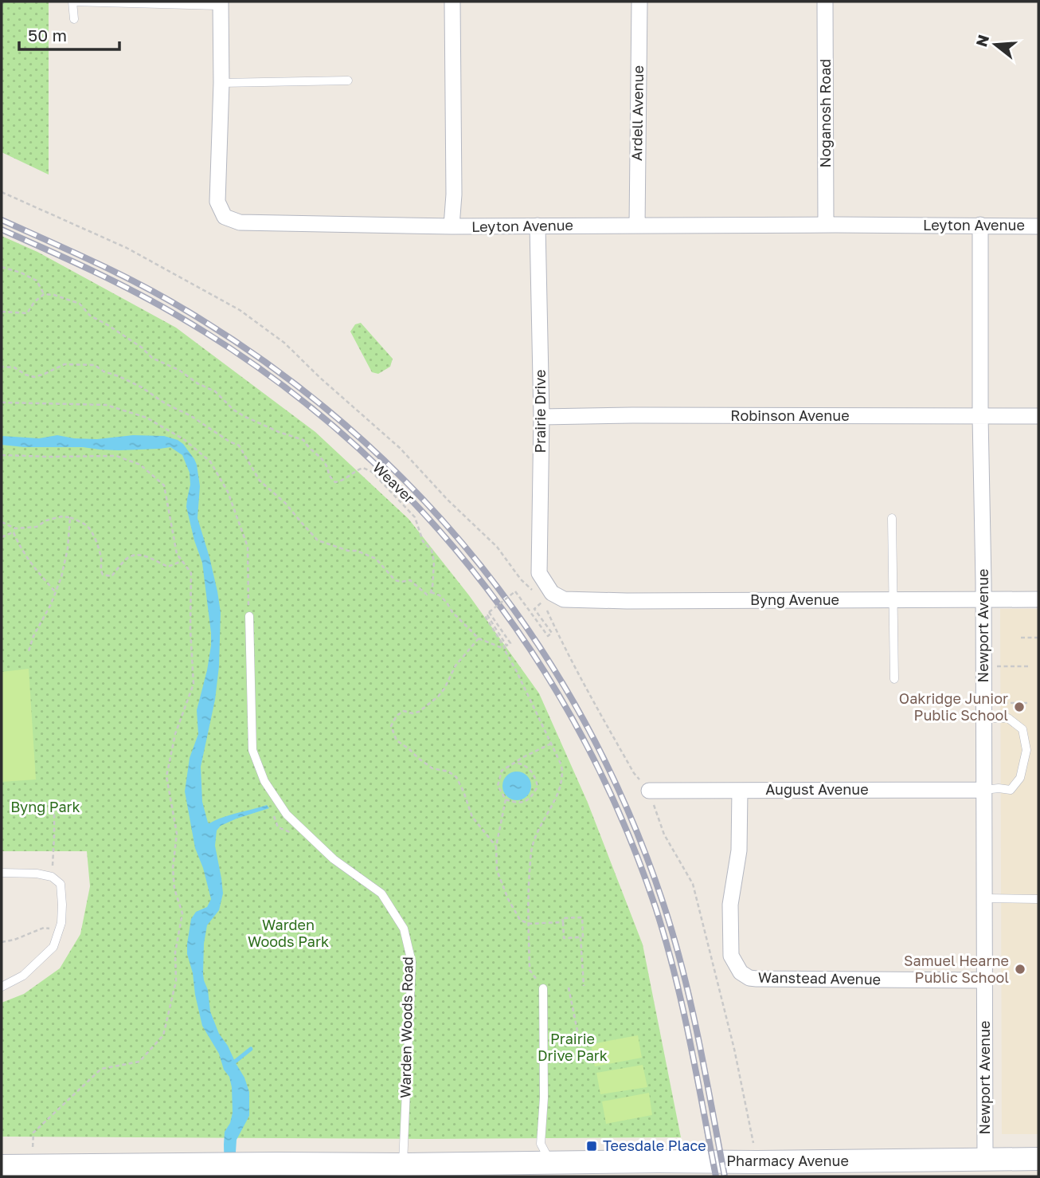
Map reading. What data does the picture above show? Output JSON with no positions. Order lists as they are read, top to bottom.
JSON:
{
  "streets": {
    "street": [
      "Ardell Avenue",
      "Noganosh Road",
      "Leyton Avenue",
      "Prairie Drive",
      "Robinson Avenue",
      "Byng Avenue",
      "Newport Avenue",
      "August Avenue",
      "Wanstead Avenue",
      "Pharmacy Avenue"
    ],
    "lane": ["Warden Woods Road"],
    "path": ["Weaver"]
  },
  "crossings": [
    ["Ardell Avenue", "Leyton Avenue"],
    ["Noganosh Road", "Leyton Avenue"],
    ["Leyton Avenue", "Prairie Drive"],
    ["Leyton Avenue", "Newport Avenue"],
    ["Prairie Drive", "Robinson Avenue"],
    ["Prairie Drive", "Byng Avenue"],
    ["Robinson Avenue", "Newport Avenue"],
    ["Byng Avenue", "Newport Avenue"],
    ["Newport Avenue", "August Avenue"],
    ["Newport Avenue", "Wanstead Avenue"],
    ["Newport Avenue", "Pharmacy Avenue"],
    ["August Avenue", "Wanstead Avenue"],
    ["Warden Woods Road", "Pharmacy Avenue"]
  ],
  "parks": ["Byng Park", "Warden Woods Park", "Prairie Drive Park"],
  "places": {
    "other": ["Oakridge Junior Public School", "Samuel Hearne Public School"],
    "transit": ["Teesdale Place"]
  },
  "scale_bar": "50 m",
  "north": "left"
}
